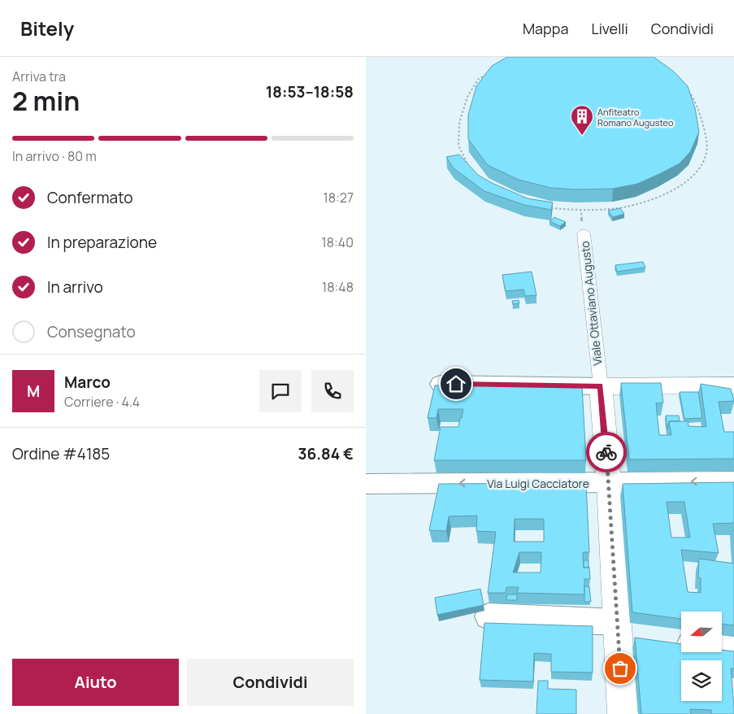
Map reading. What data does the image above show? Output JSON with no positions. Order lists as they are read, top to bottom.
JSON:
{
  "streets": {
    "street": ["Viale Ottaviano Augusto", "Via Luigi Cacciatore"]
  },
  "crossings": [
    ["Viale Ottaviano Augusto", "Via Luigi Cacciatore"]
  ],
  "places": {
    "building": ["Anfiteatro Romano Augusteo"]
  },
  "north": "left",
  "page": {
    "header": "Bitely",
    "nav": ["Mappa", "Livelli", "Condividi"],
    "heading": ["2 min", "Arriva tra", "18:53–18:58"],
    "panel": [
      "Marco",
      "Corriere · 4.4",
      "Ordine #4185",
      "36.84 €"
    ],
    "bar": "In arrivo · 80 m",
    "list": [
      ["Confermato", "18:27"],
      ["In preparazione", "18:40"],
      ["In arrivo", "18:48"],
      "Consegnato"
    ],
    "round": "M",
    "buttons": ["Aiuto", "Condividi"]
  }
}
